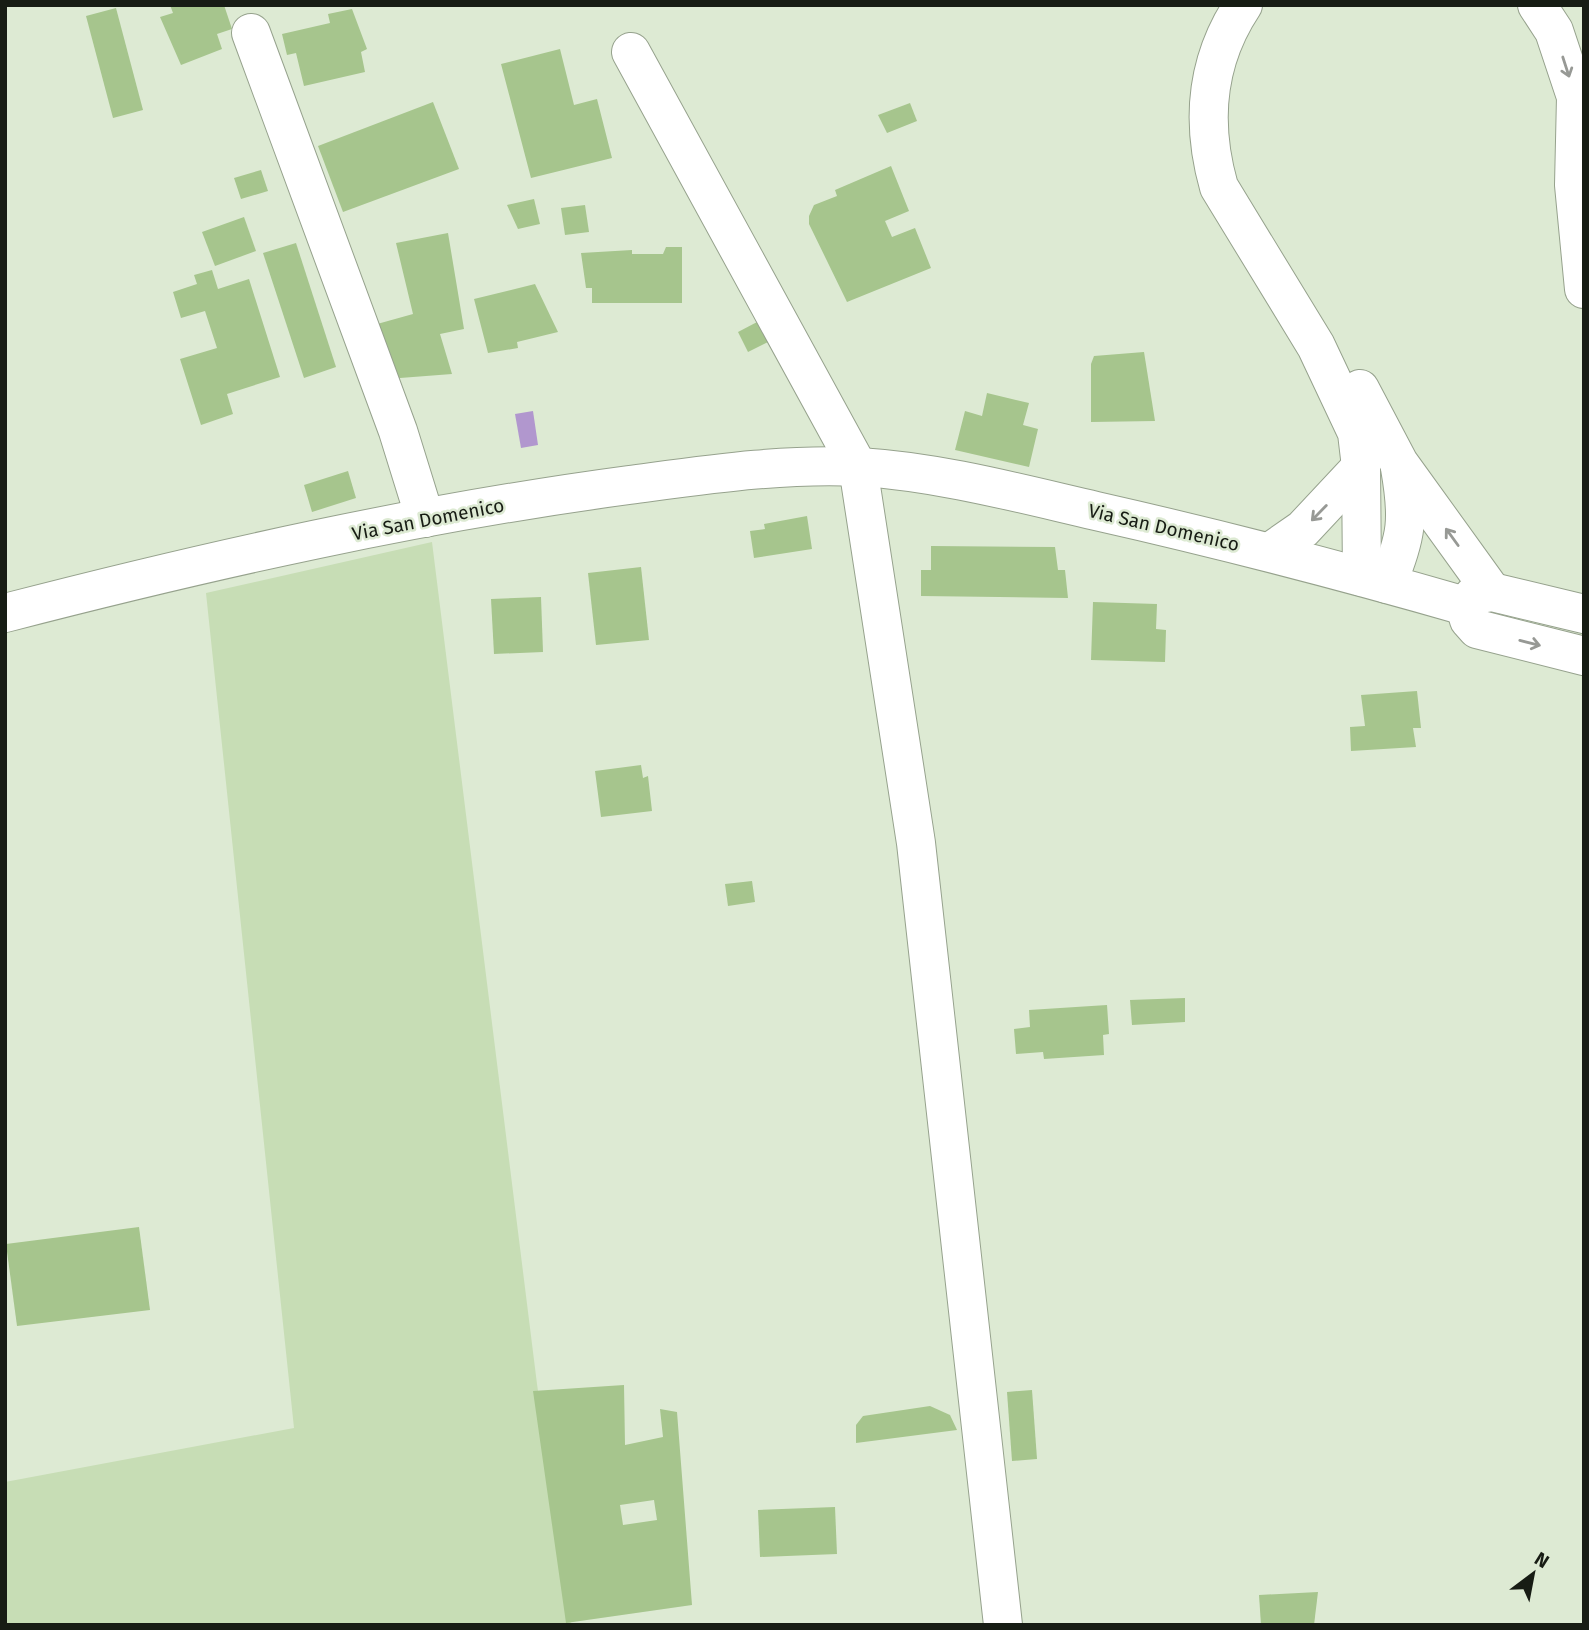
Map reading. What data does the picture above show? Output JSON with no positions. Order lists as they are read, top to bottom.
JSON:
{
  "streets": {
    "main road": ["Via San Domenico"]
  },
  "north": "top right"
}
